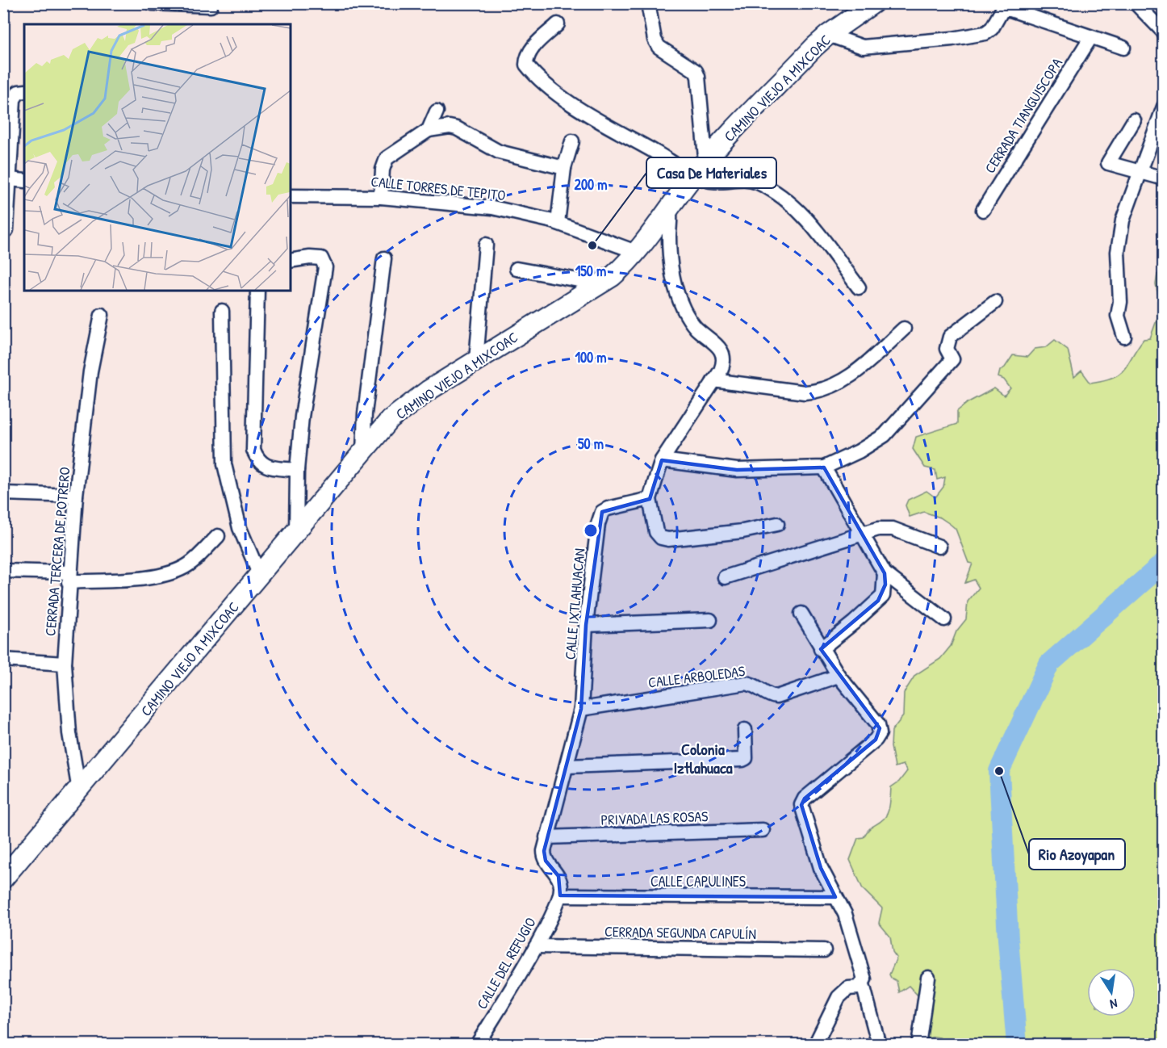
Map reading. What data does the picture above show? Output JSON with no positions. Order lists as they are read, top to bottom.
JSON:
{
  "streets": {
    "main road": ["CAMINO VIEJO A MIXCOAC"],
    "street": [
      "CERRADA TIANGUISCOPA",
      "CALLE TORRES DE TEPITO",
      "CERRADA TERCERA DE POTRERO",
      "CALLE IXTLAHUACAN",
      "CALLE ARBOLEDAS",
      "PRIVADA LAS ROSAS",
      "CALLE CAPULINES",
      "CERRADA SEGUNDA CAPULÍN",
      "CALLE DEL REFUGIO"
    ]
  },
  "crossings": [
    ["CAMINO VIEJO A MIXCOAC", "CALLE TORRES DE TEPITO"],
    ["CAMINO VIEJO A MIXCOAC", "CERRADA TERCERA DE POTRERO"],
    ["CALLE IXTLAHUACAN", "CALLE ARBOLEDAS"],
    ["CALLE IXTLAHUACAN", "PRIVADA LAS ROSAS"],
    ["CALLE IXTLAHUACAN", "CALLE CAPULINES"],
    ["CALLE IXTLAHUACAN", "CALLE DEL REFUGIO"],
    ["CALLE CAPULINES", "CALLE DEL REFUGIO"],
    ["CERRADA SEGUNDA CAPULÍN", "CALLE DEL REFUGIO"]
  ],
  "districts": ["Colonia Iztlahuaca"],
  "places": ["Casa De Materiales", "Rio Azoyapan"],
  "north": "bottom",
  "rings": [
    "200 m",
    "150 m",
    "100 m",
    "50 m"
  ]
}
